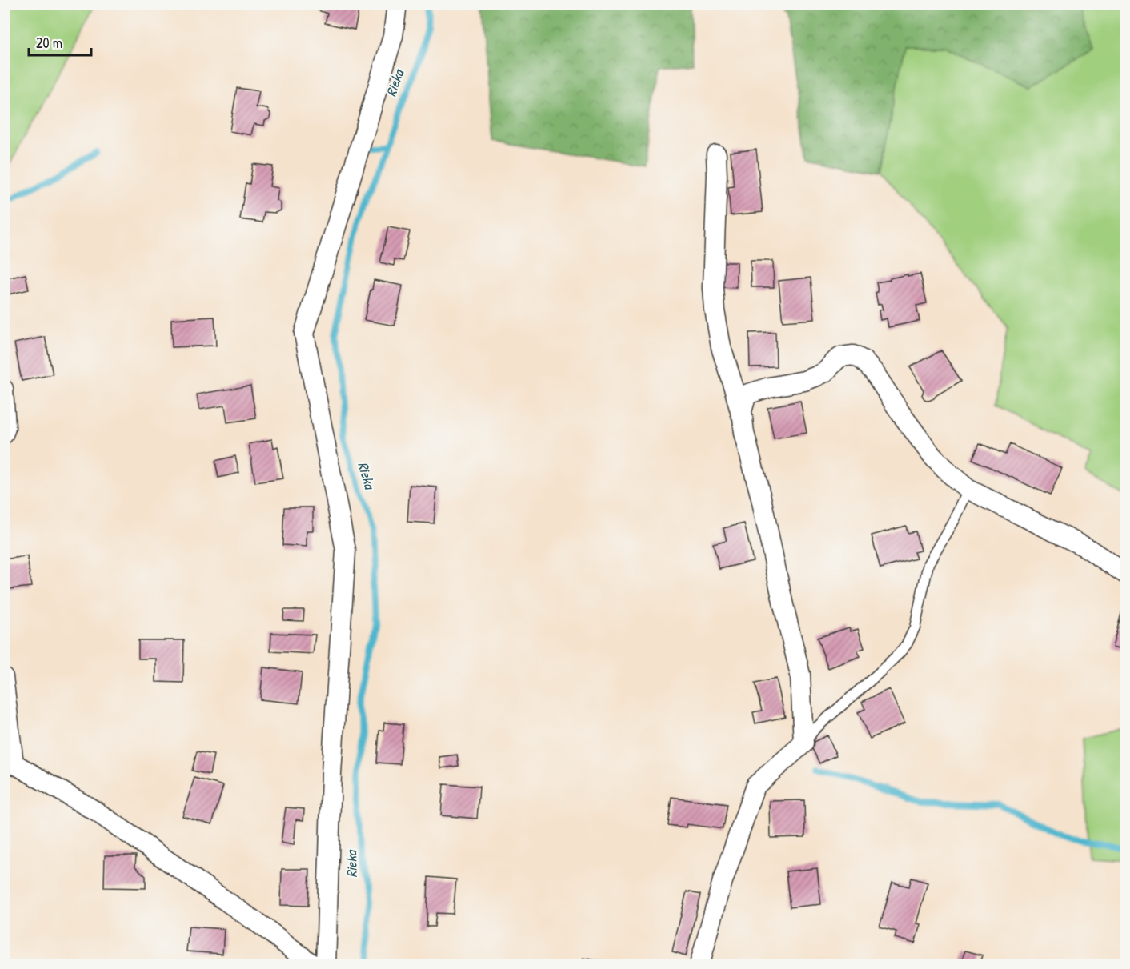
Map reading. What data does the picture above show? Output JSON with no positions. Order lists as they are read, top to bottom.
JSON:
{
  "water": ["Rieka"],
  "scale_bar": "20 m"
}
